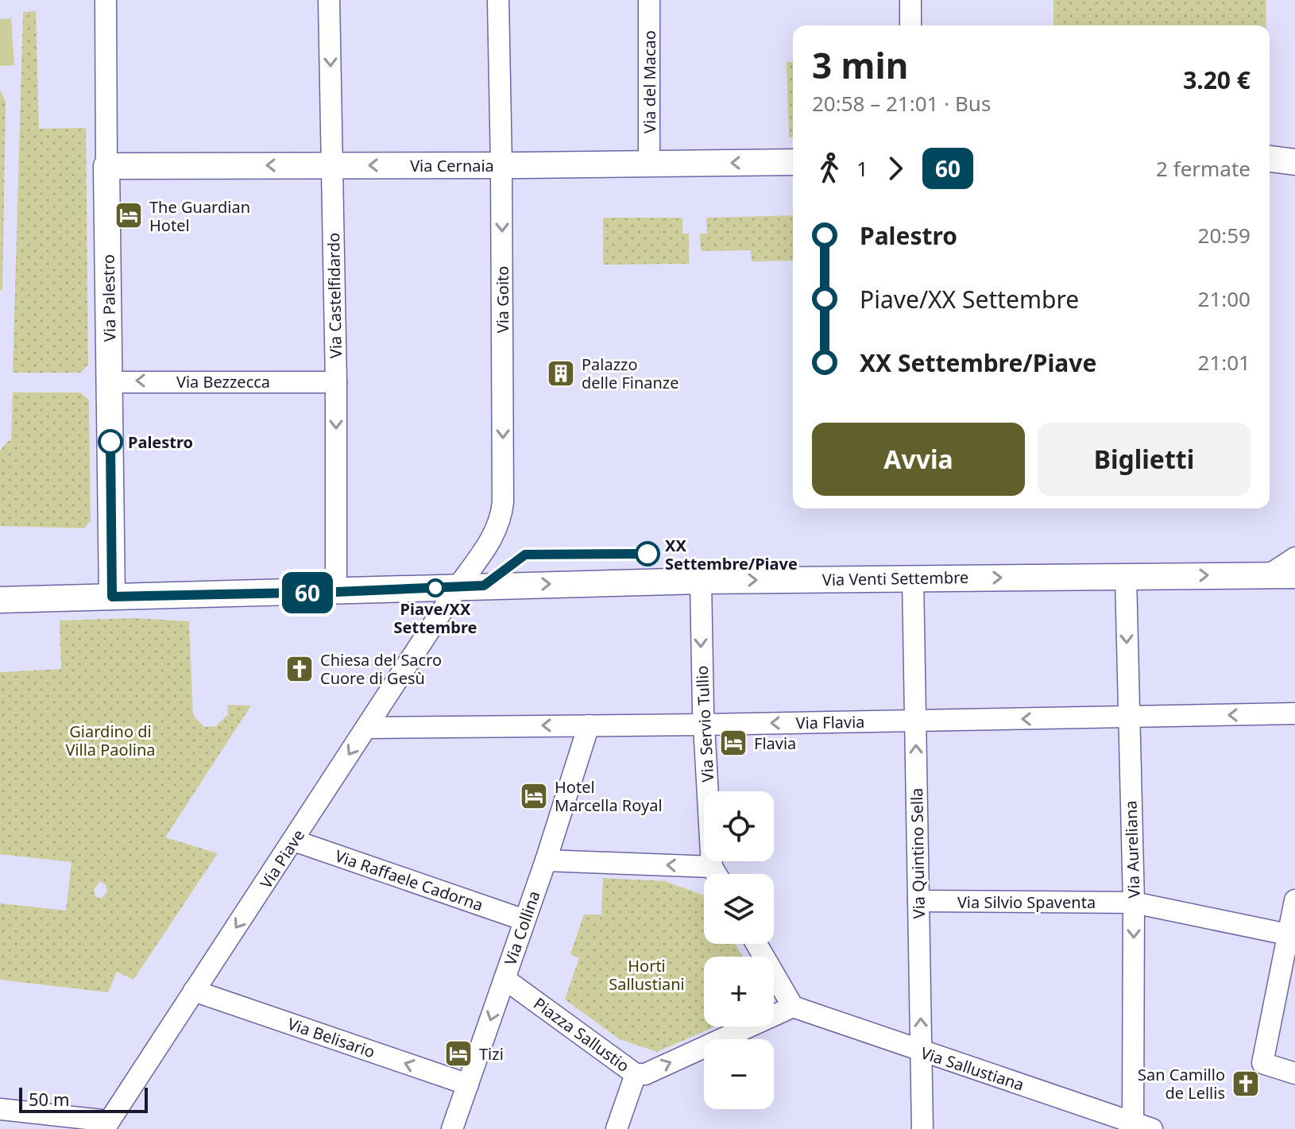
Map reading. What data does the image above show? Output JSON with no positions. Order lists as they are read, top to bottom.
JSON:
{
  "streets": {
    "main road": ["Via Cernaia", "Via Palestro", "Via Venti Settembre"],
    "street": [
      "Via del Macao",
      "Via Castelfidardo",
      "Via Goito",
      "Via Bezzecca",
      "Via Flavia",
      "Via Servio Tullio",
      "Via Aureliana",
      "Via Quintino Sella",
      "Via Piave",
      "Via Raffaele Cadorna",
      "Via Silvio Spaventa",
      "Via Collina",
      "Piazza Sallustio",
      "Via Belisario",
      "Via Sallustiana"
    ]
  },
  "crossings": [
    ["Via del Macao", "Via Cernaia"],
    ["Via Cernaia", "Via Castelfidardo"],
    ["Via Cernaia", "Via Palestro"],
    ["Via Cernaia", "Via Goito"],
    ["Via Castelfidardo", "Via Bezzecca"],
    ["Via Castelfidardo", "Via Venti Settembre"],
    ["Via Palestro", "Via Bezzecca"],
    ["Via Palestro", "Via Venti Settembre"],
    ["Via Goito", "Via Venti Settembre"],
    ["Via Goito", "Via Piave"],
    ["Via Venti Settembre", "Via Servio Tullio"],
    ["Via Venti Settembre", "Via Aureliana"],
    ["Via Venti Settembre", "Via Quintino Sella"],
    ["Via Venti Settembre", "Via Piave"],
    ["Via Flavia", "Via Servio Tullio"],
    ["Via Flavia", "Via Aureliana"],
    ["Via Flavia", "Via Quintino Sella"],
    ["Via Flavia", "Via Piave"],
    ["Via Flavia", "Via Collina"],
    ["Via Aureliana", "Via Silvio Spaventa"],
    ["Via Aureliana", "Via Sallustiana"],
    ["Via Quintino Sella", "Via Silvio Spaventa"],
    ["Via Quintino Sella", "Via Sallustiana"],
    ["Via Piave", "Via Raffaele Cadorna"],
    ["Via Piave", "Via Belisario"],
    ["Via Raffaele Cadorna", "Via Collina"],
    ["Via Collina", "Piazza Sallustio"],
    ["Via Collina", "Via Belisario"],
    ["Piazza Sallustio", "Via Sallustiana"]
  ],
  "one_way": [
    "Via Cernaia",
    "Via Castelfidardo",
    "Via Goito",
    "Via Bezzecca",
    "Via Venti Settembre",
    "Via Flavia",
    "Via Servio Tullio",
    "Via Aureliana",
    "Via Quintino Sella",
    "Via Piave",
    "Via Belisario"
  ],
  "parks": ["Giardino di Villa Paolina", "Horti Sallustiani"],
  "places": {
    "hotel": [
      "The Guardian Hotel",
      "Flavia",
      "Hotel Marcella Royal",
      "Tizi"
    ],
    "building": ["Palazzo delle Finanze"],
    "other": ["Palestro", "XX Settembre/Piave", "Piave/XX Settembre"],
    "church": ["Chiesa del Sacro Cuore di Gesù", "San Camillo de Lellis"]
  },
  "lines": ["bus line 60"],
  "scale_bar": "50 m",
  "page": {
    "on_map": "60",
    "heading": ["3 min", "20:58 – 21:01 · Bus", "3.20 €"],
    "legs": ["1", "60", "2 fermate"],
    "list": [
      {
        "name": "Palestro",
        "value": "20:59"
      },
      {
        "name": "Piave/XX Settembre",
        "value": "21:00"
      },
      {
        "name": "XX Settembre/Piave",
        "value": "21:01"
      }
    ],
    "buttons": ["Avvia", "Biglietti"],
    "map_buttons": ["+", "−"],
    "scale": "50 m"
  }
}
